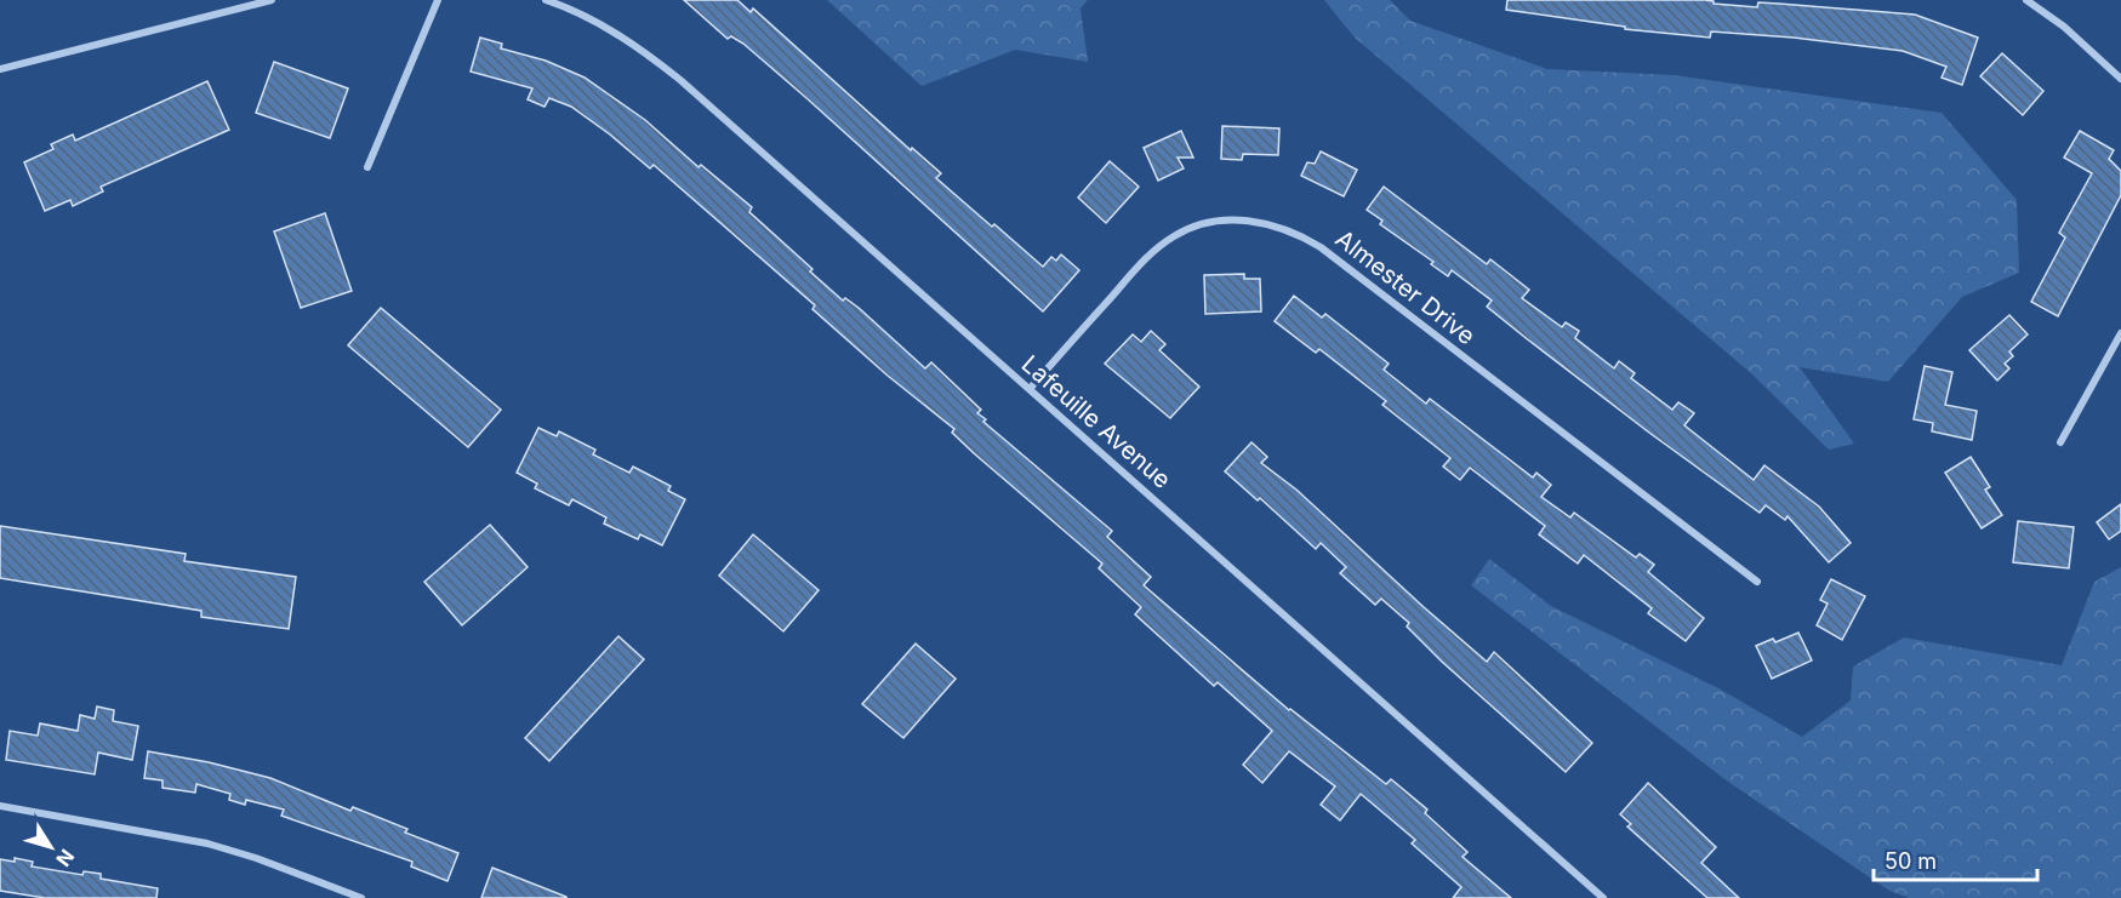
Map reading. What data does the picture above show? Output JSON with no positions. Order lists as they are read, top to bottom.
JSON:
{
  "streets": {
    "street": ["Almester Drive", "Lafeuille Avenue"]
  },
  "crossings": [
    ["Almester Drive", "Lafeuille Avenue"]
  ],
  "scale_bar": "50 m",
  "north": "bottom right"
}
